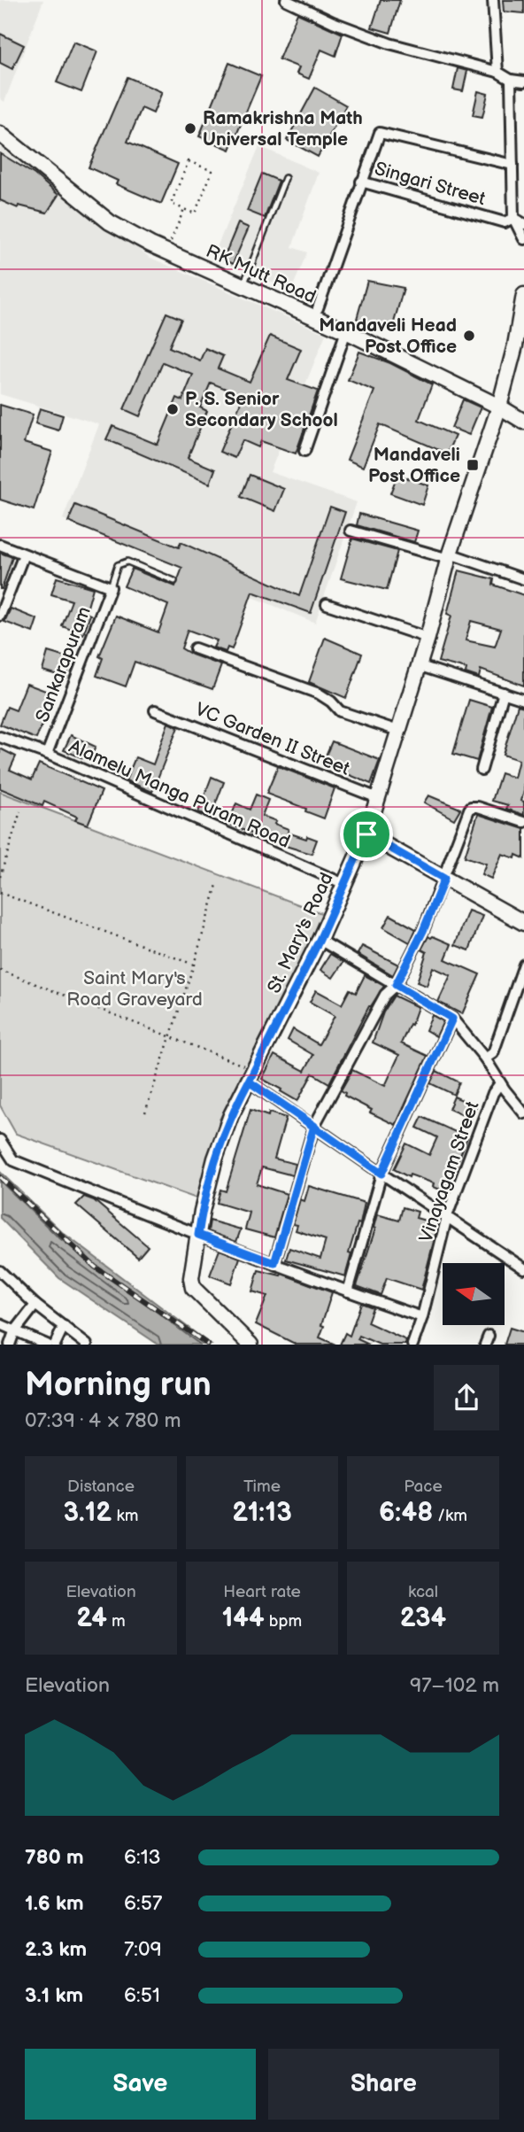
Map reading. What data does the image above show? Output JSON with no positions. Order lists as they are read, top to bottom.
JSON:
{
  "streets": {
    "main road": ["RK Mutt Road", "St. Mary's Road"],
    "street": [
      "Singari Street",
      "Sankarapuram",
      "VC Garden II Street",
      "Alamelu Manga Puram Road",
      "Vinayagam Street"
    ]
  },
  "crossings": [
    ["RK Mutt Road", "St. Mary's Road"],
    ["Sankarapuram", "Alamelu Manga Puram Road"],
    ["VC Garden II Street", "St. Mary's Road"],
    ["Alamelu Manga Puram Road", "St. Mary's Road"]
  ],
  "parks": ["Saint Mary's Road Graveyard"],
  "places": {
    "other": ["Ramakrishna Math Universal Temple", "Mandaveli Head Post Office", "P. S. Senior Secondary School"],
    "transit": ["Mandaveli Post Office"]
  },
  "north": "left",
  "page": {
    "heading": ["Morning run", "07:39 · 4 × 780 m"],
    "stats": [
      ["Distance", "3.12 km"],
      ["Time", "21:13"],
      ["Pace", "6:48 /km"],
      ["Elevation", "24 m"],
      ["Heart rate", "144 bpm"],
      ["kcal", "234"]
    ],
    "chart": ["Elevation", "97–102 m"],
    "list": [
      {
        "name": "780 m",
        "note": "6:13"
      },
      {
        "name": "1.6 km",
        "note": "6:57"
      },
      {
        "name": "2.3 km",
        "note": "7:09"
      },
      {
        "name": "3.1 km",
        "note": "6:51"
      }
    ],
    "buttons": ["Save", "Share"]
  }
}
